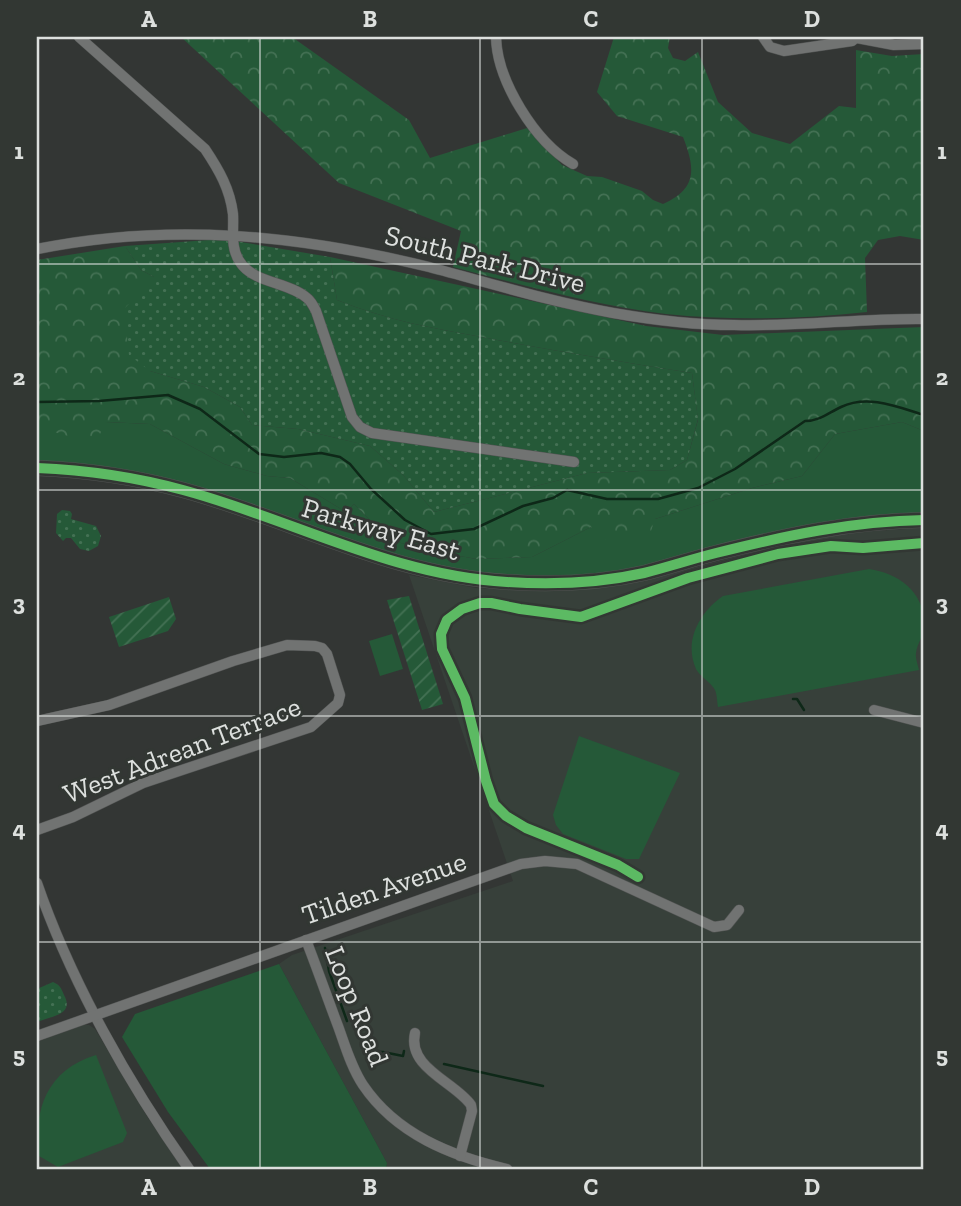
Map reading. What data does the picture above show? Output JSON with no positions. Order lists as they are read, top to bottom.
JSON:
{
  "streets": {
    "street": [
      "South Park Drive",
      "Parkway East",
      "West Adrean Terrace",
      "Tilden Avenue",
      "Loop Road"
    ]
  },
  "crossings": [
    ["Tilden Avenue", "Loop Road"]
  ],
  "grid": {
    "columns": [
      "A",
      "B",
      "C",
      "D"
    ],
    "rows": [
      "1",
      "2",
      "3",
      "4",
      "5"
    ]
  }
}
